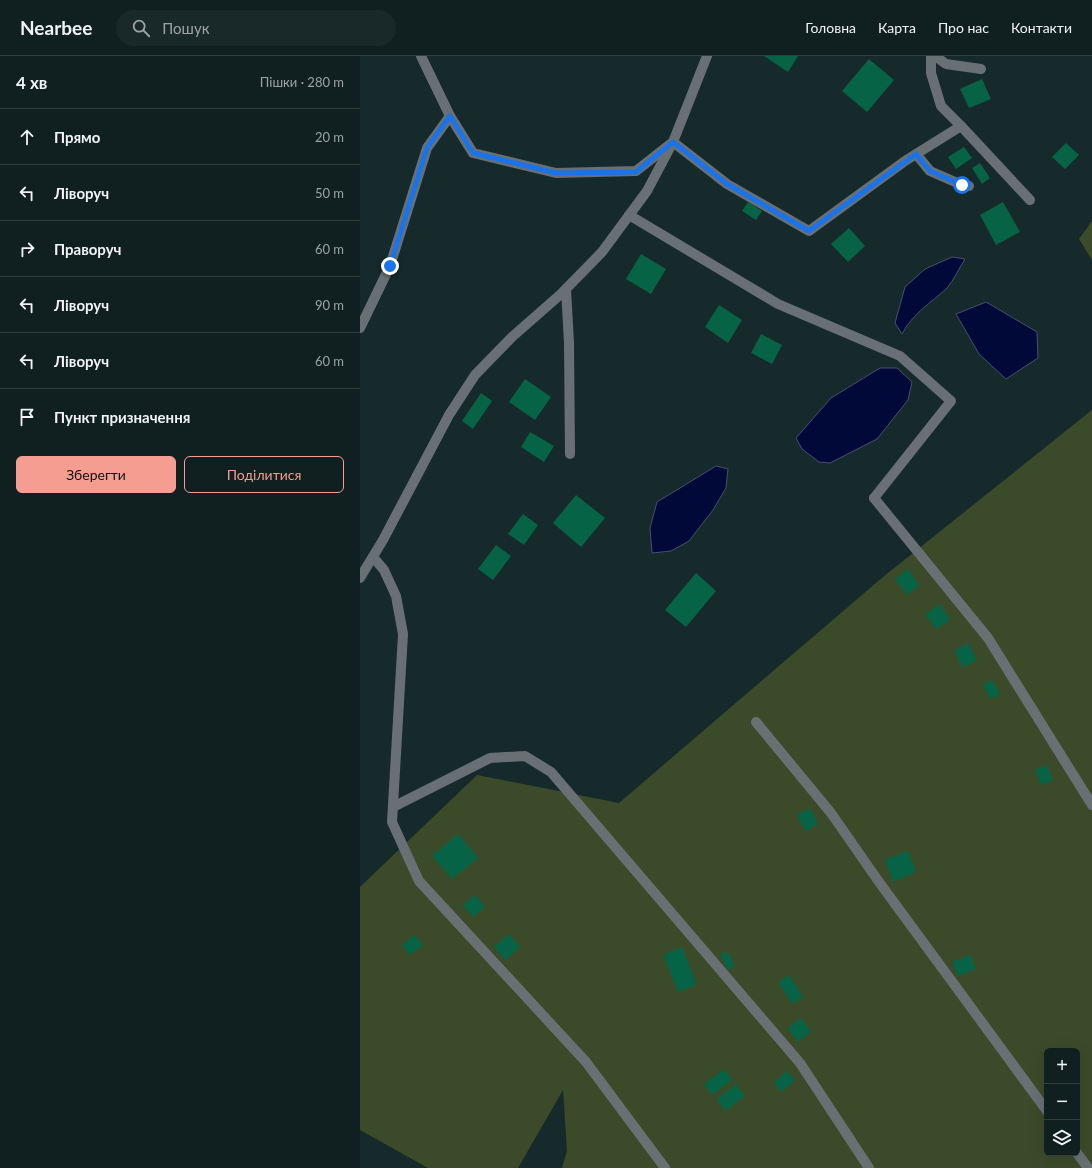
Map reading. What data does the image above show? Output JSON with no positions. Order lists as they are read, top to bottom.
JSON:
{
  "page": {
    "header": "Nearbee",
    "search": "Пошук",
    "nav": [
      "Головна",
      "Карта",
      "Про нас",
      "Контакти"
    ],
    "heading": ["4 хв", "Пішки · 280 m"],
    "list": [
      ["Прямо", "20 m"],
      ["Ліворуч", "50 m"],
      ["Праворуч", "60 m"],
      ["Ліворуч", "90 m"],
      ["Ліворуч", "60 m"],
      "Пункт призначення"
    ],
    "buttons": ["Зберегти", "Поділитися"],
    "map_buttons": ["+", "−"]
  }
}
